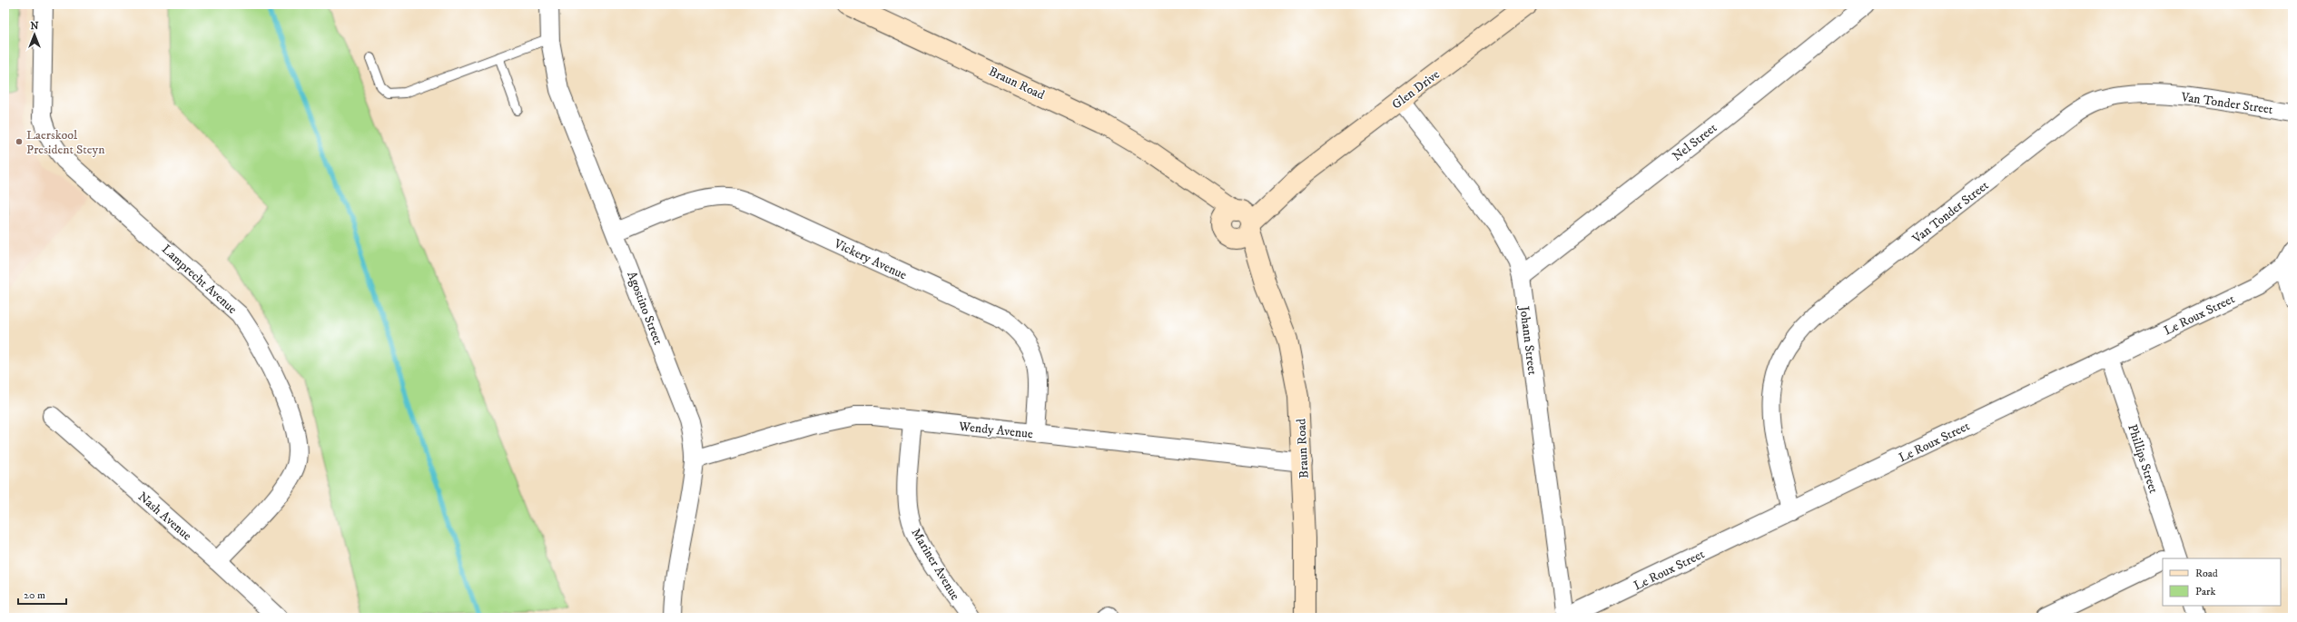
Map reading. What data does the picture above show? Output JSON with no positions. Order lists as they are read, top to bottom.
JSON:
{
  "streets": {
    "street": [
      "Braun Road",
      "Glen Drive",
      "Van Tonder Street",
      "Nel Street",
      "Vickery Avenue",
      "Lamprecht Avenue",
      "Agostino Street",
      "Le Roux Street",
      "Johann Street",
      "Wendy Avenue",
      "Phillips Street",
      "Nash Avenue",
      "Mariner Avenue"
    ]
  },
  "crossings": [
    ["Braun Road", "Glen Drive"],
    ["Braun Road", "Wendy Avenue"],
    ["Glen Drive", "Johann Street"],
    ["Van Tonder Street", "Le Roux Street"],
    ["Nel Street", "Johann Street"],
    ["Vickery Avenue", "Agostino Street"],
    ["Vickery Avenue", "Wendy Avenue"],
    ["Lamprecht Avenue", "Nash Avenue"],
    ["Agostino Street", "Wendy Avenue"],
    ["Le Roux Street", "Johann Street"],
    ["Le Roux Street", "Phillips Street"],
    ["Wendy Avenue", "Mariner Avenue"]
  ],
  "places": ["Laerskool President Steyn"],
  "legend": ["Road", "Park"],
  "scale_bar": "20 m",
  "north": "top"
}
